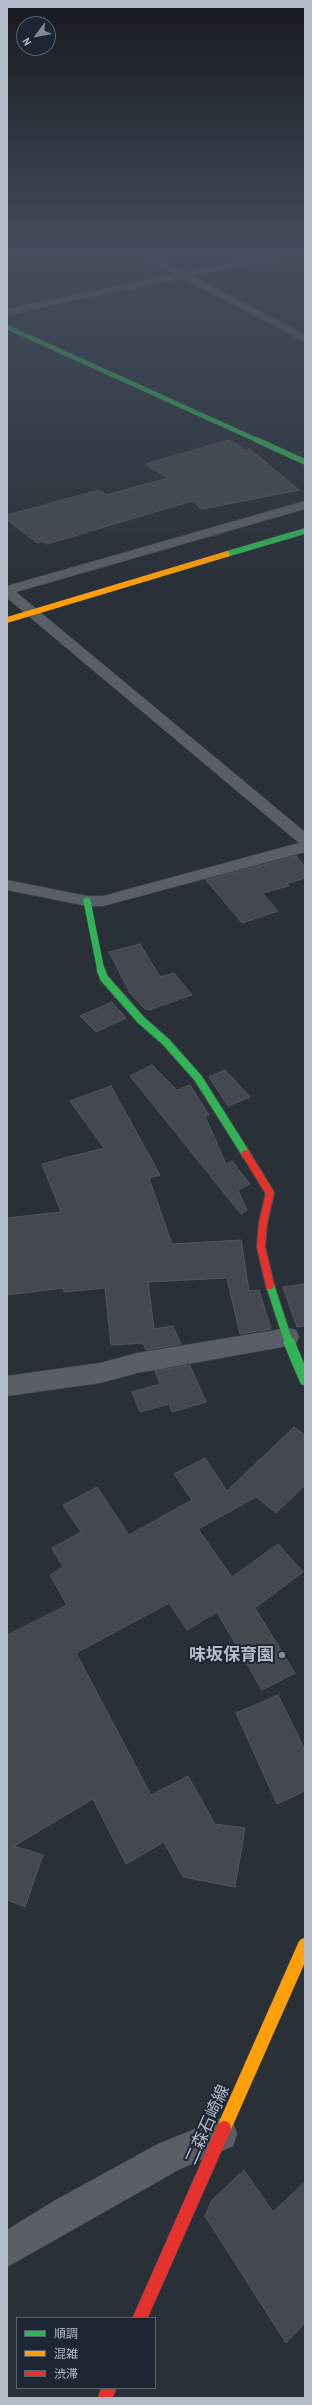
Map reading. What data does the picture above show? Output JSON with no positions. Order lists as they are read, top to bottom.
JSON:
{
  "streets": {
    "street": ["二森石崎線"]
  },
  "places": ["味坂保育園"],
  "legend": ["順調", "混雑", "渋滞"],
  "north": "bottom left"
}
